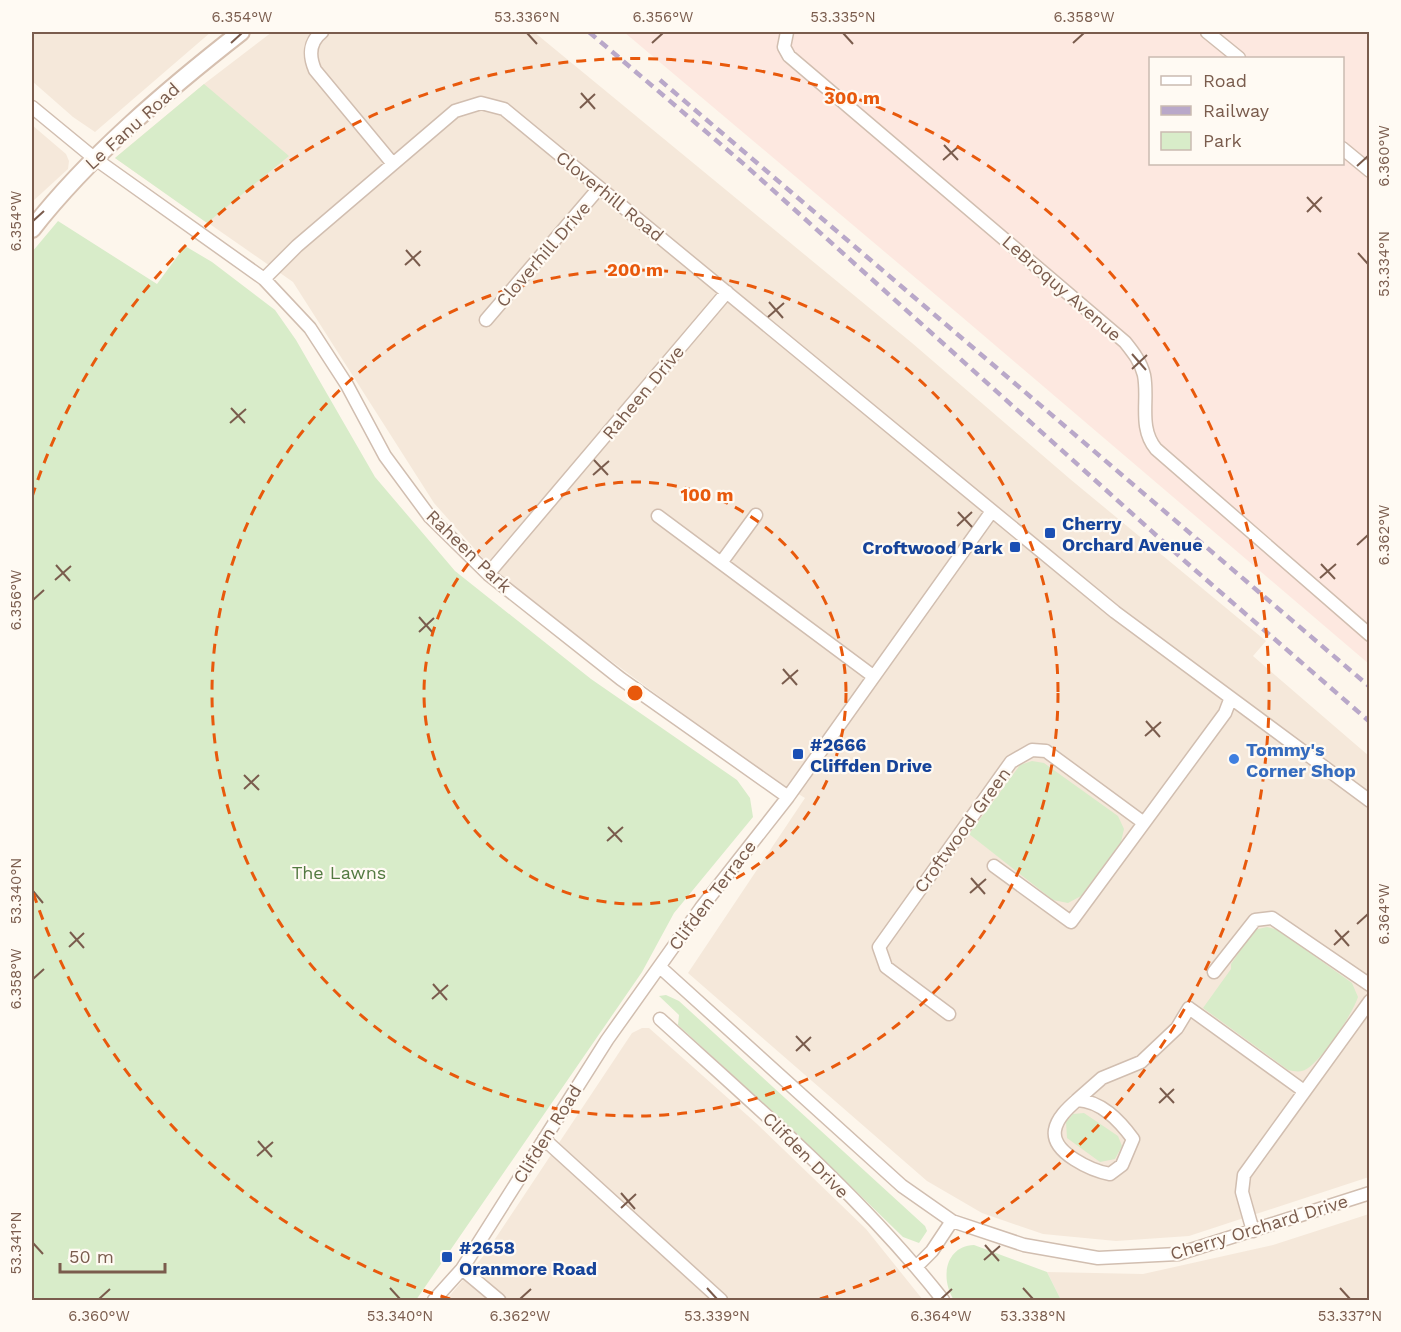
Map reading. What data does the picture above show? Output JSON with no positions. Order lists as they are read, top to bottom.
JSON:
{
  "streets": {
    "street": [
      "Le Fanu Road",
      "Cloverhill Road",
      "Cloverhill Drive",
      "LeBroquy Avenue",
      "Raheen Drive",
      "Raheen Park",
      "Croftwood Green",
      "Clifden Terrace",
      "Clifden Road",
      "Clifden Drive",
      "Cherry Orchard Drive"
    ]
  },
  "crossings": [
    ["Le Fanu Road", "Raheen Park"],
    ["Cloverhill Road", "Cloverhill Drive"],
    ["Cloverhill Road", "Raheen Drive"],
    ["Cloverhill Road", "Raheen Park"],
    ["Raheen Drive", "Raheen Park"],
    ["Raheen Park", "Clifden Terrace"],
    ["Clifden Terrace", "Clifden Road"],
    ["Clifden Terrace", "Cherry Orchard Drive"]
  ],
  "parks": ["The Lawns"],
  "places": {
    "transit": [
      "Cherry Orchard Avenue",
      "Croftwood Park",
      "#2666 Cliffden Drive",
      "#2658 Oranmore Road"
    ],
    "other": ["Tommy's Corner Shop"]
  },
  "legend": ["Road", "Railway", "Park"],
  "scale_bar": "50 m",
  "coordinates": [
    "6.354°W",
    "53.336°N",
    "6.356°W",
    "53.335°N",
    "6.358°W",
    "6.360°W",
    "53.334°N",
    "6.362°W",
    "53.340°N",
    "6.364°W",
    "53.341°N",
    "53.339°N",
    "53.338°N",
    "53.337°N"
  ],
  "rings": ["300 m", "200 m", "100 m"]
}
